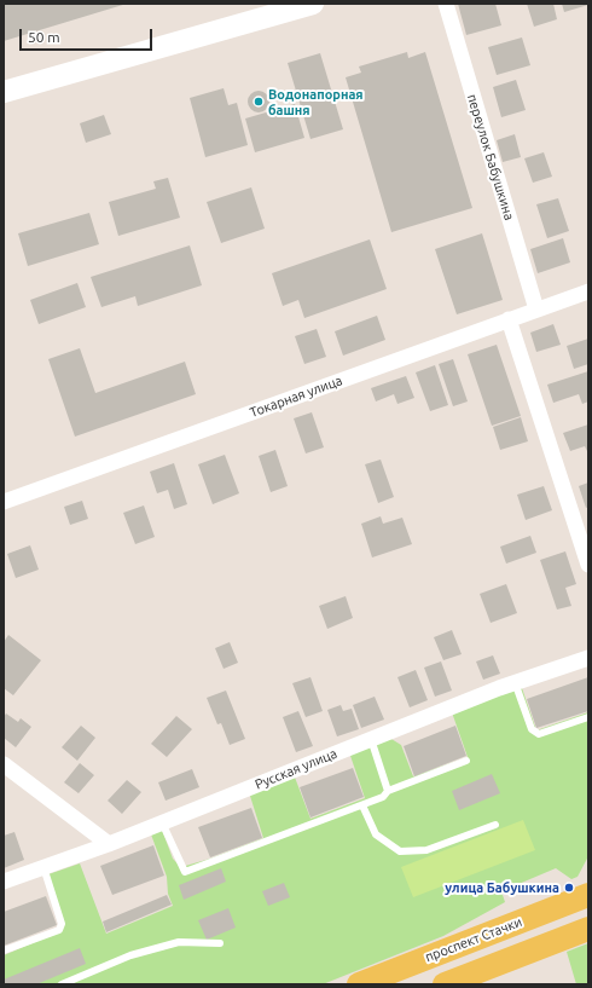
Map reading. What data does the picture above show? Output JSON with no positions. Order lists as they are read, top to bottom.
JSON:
{
  "streets": {
    "main road": ["проспект Стачки"],
    "street": ["переулок Бабушкина", "Токарная улица", "Русская улица"]
  },
  "crossings": [
    ["переулок Бабушкина", "Токарная улица"]
  ],
  "places": ["Водонапорная башня", "улица Бабушкина"],
  "scale_bar": "50 m"
}
